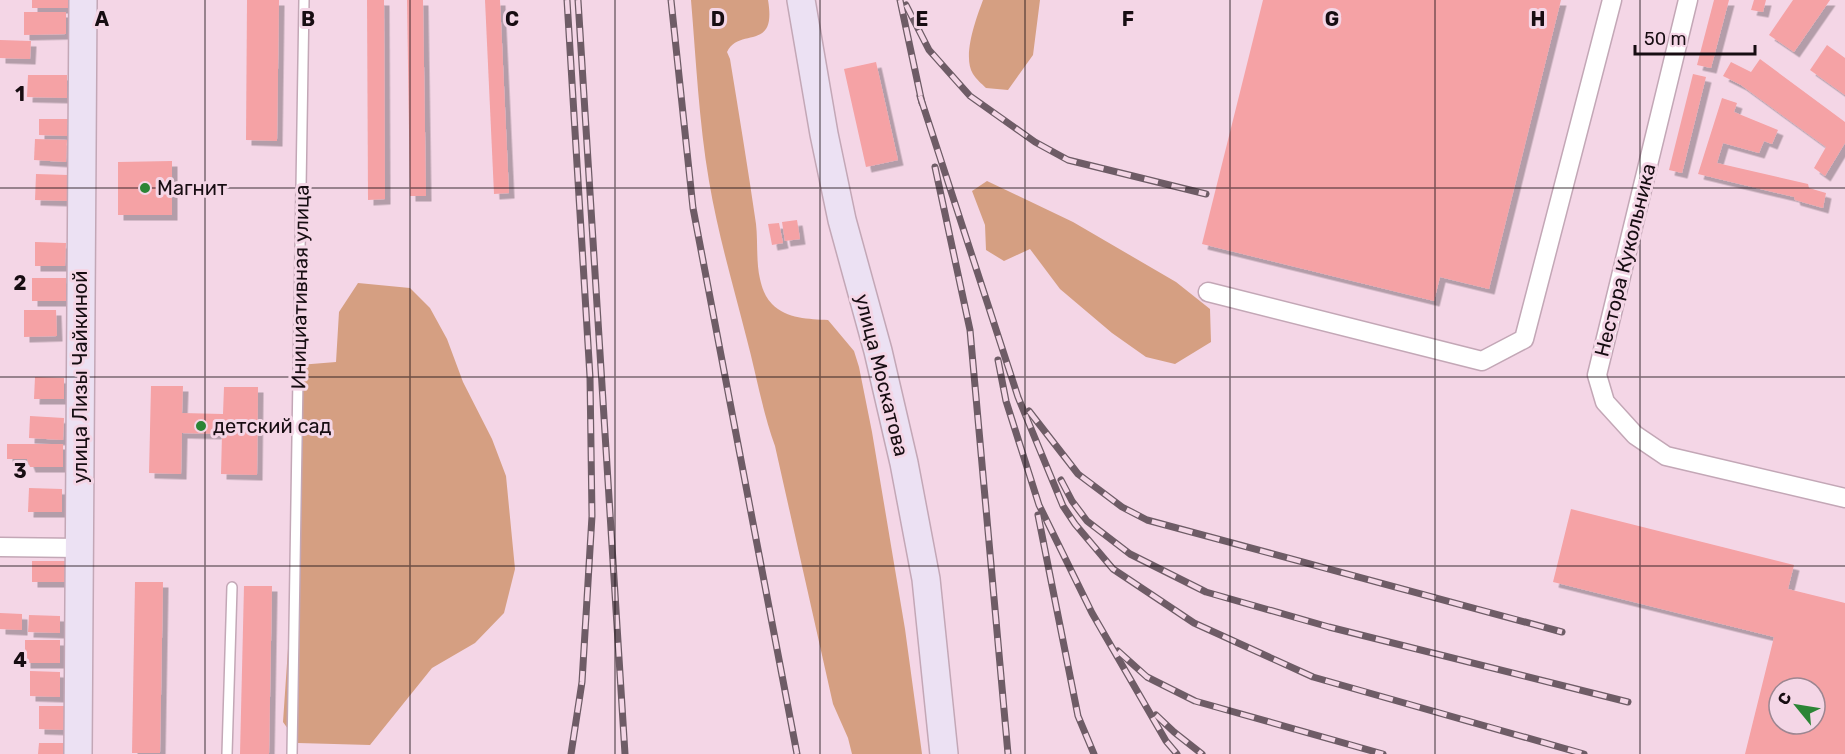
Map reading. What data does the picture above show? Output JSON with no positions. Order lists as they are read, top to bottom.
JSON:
{
  "streets": {
    "main road": ["улица Москатова", "улица Лизы Чайкиной"],
    "street": ["Нестора Кукольника"],
    "lane": ["Инициативная улица"]
  },
  "places": ["Магнит", "детский сад"],
  "scale_bar": "50 m",
  "north": "top left",
  "grid": {
    "columns": [
      "A",
      "B",
      "C",
      "D",
      "E",
      "F",
      "G",
      "H"
    ],
    "rows": [
      "1",
      "2",
      "3",
      "4"
    ]
  }
}
